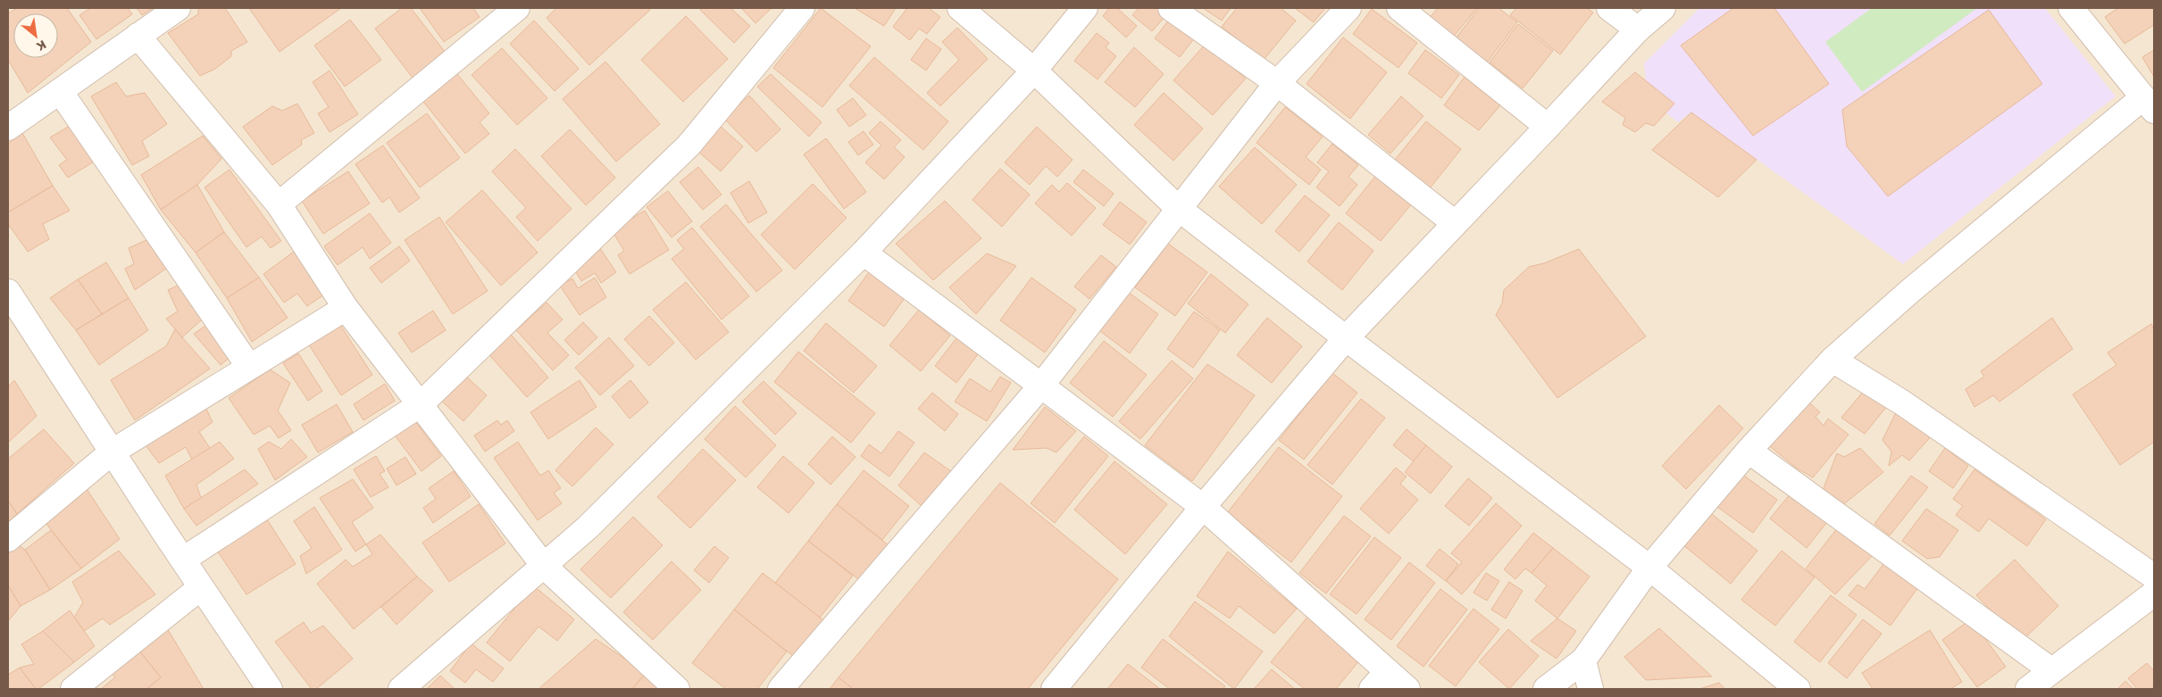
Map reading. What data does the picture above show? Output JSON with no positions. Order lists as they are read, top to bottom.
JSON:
{
  "north": "bottom right"
}
